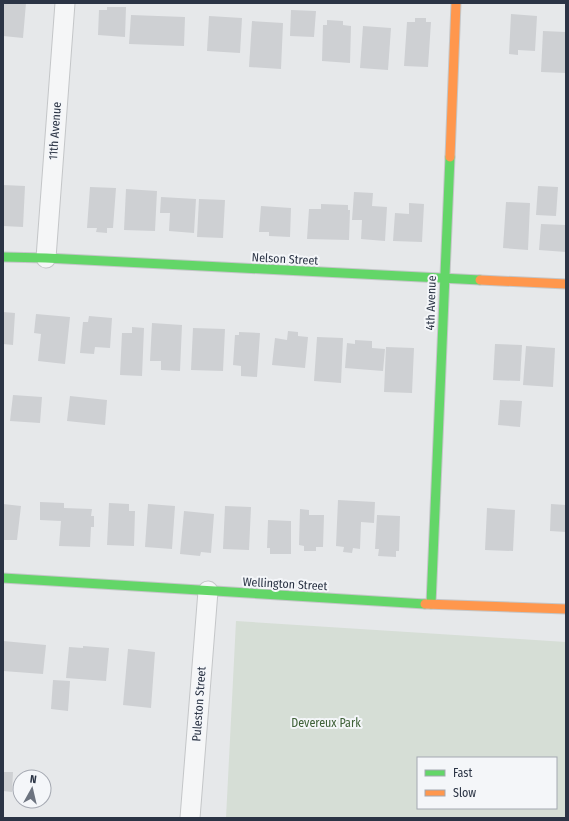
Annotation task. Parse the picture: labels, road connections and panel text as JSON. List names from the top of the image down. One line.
{"streets":{"street":["11th Avenue","Nelson Street","4th Avenue","Wellington Street","Puleston Street"]},"crossings":[["11th Avenue","Nelson Street"],["Nelson Street","4th Avenue"],["4th Avenue","Wellington Street"],["Wellington Street","Puleston Street"]],"parks":["Devereux Park"],"legend":["Fast","Slow"],"north":"top"}
